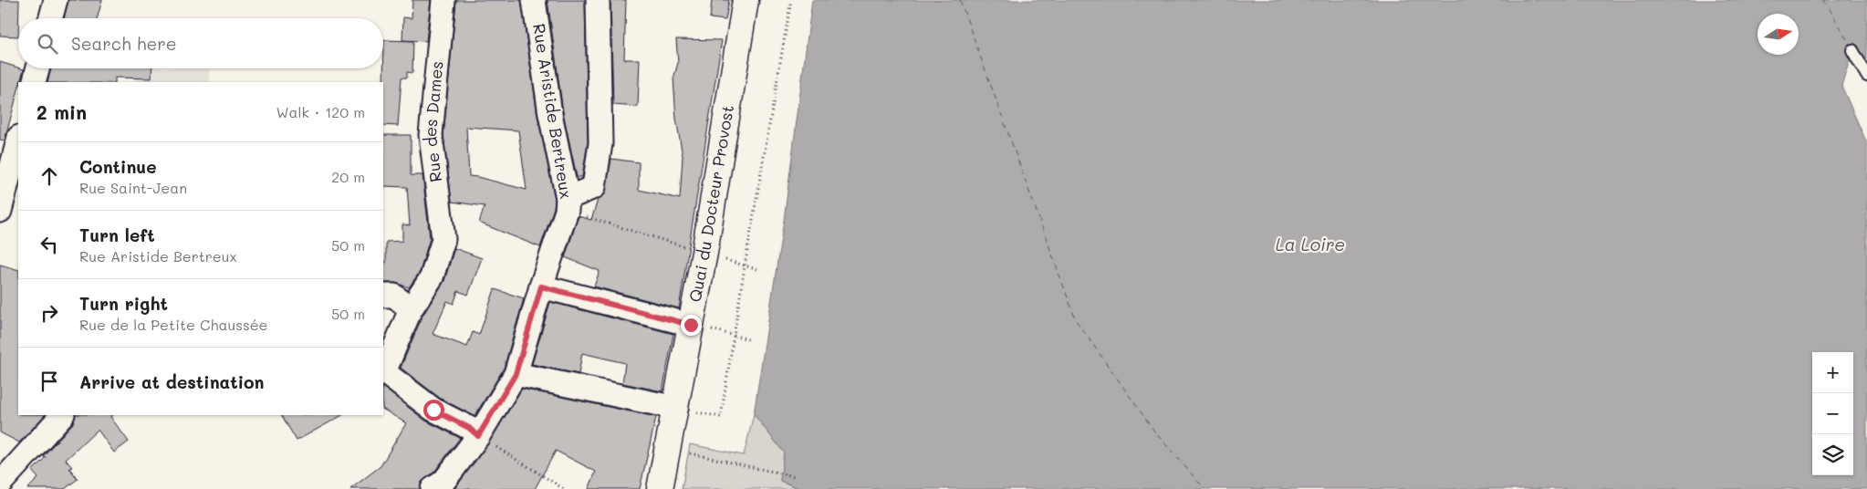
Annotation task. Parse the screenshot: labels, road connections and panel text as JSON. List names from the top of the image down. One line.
{"streets":{"street":["Rue Aristide Bertreux","Rue des Dames","Quai du Docteur Provost"]},"crossings":[["Rue Aristide Bertreux","Rue des Dames"]],"water":["La Loire"],"north":"right","page":{"search":"Search here","heading":["2 min","Walk · 120 m"],"list":[["Continue","Rue Saint-Jean","20 m"],["Turn left","Rue Aristide Bertreux","50 m"],["Turn right","Rue de la Petite Chaussée","50 m"],"Arrive at destination"],"map_buttons":["+","−"]}}
